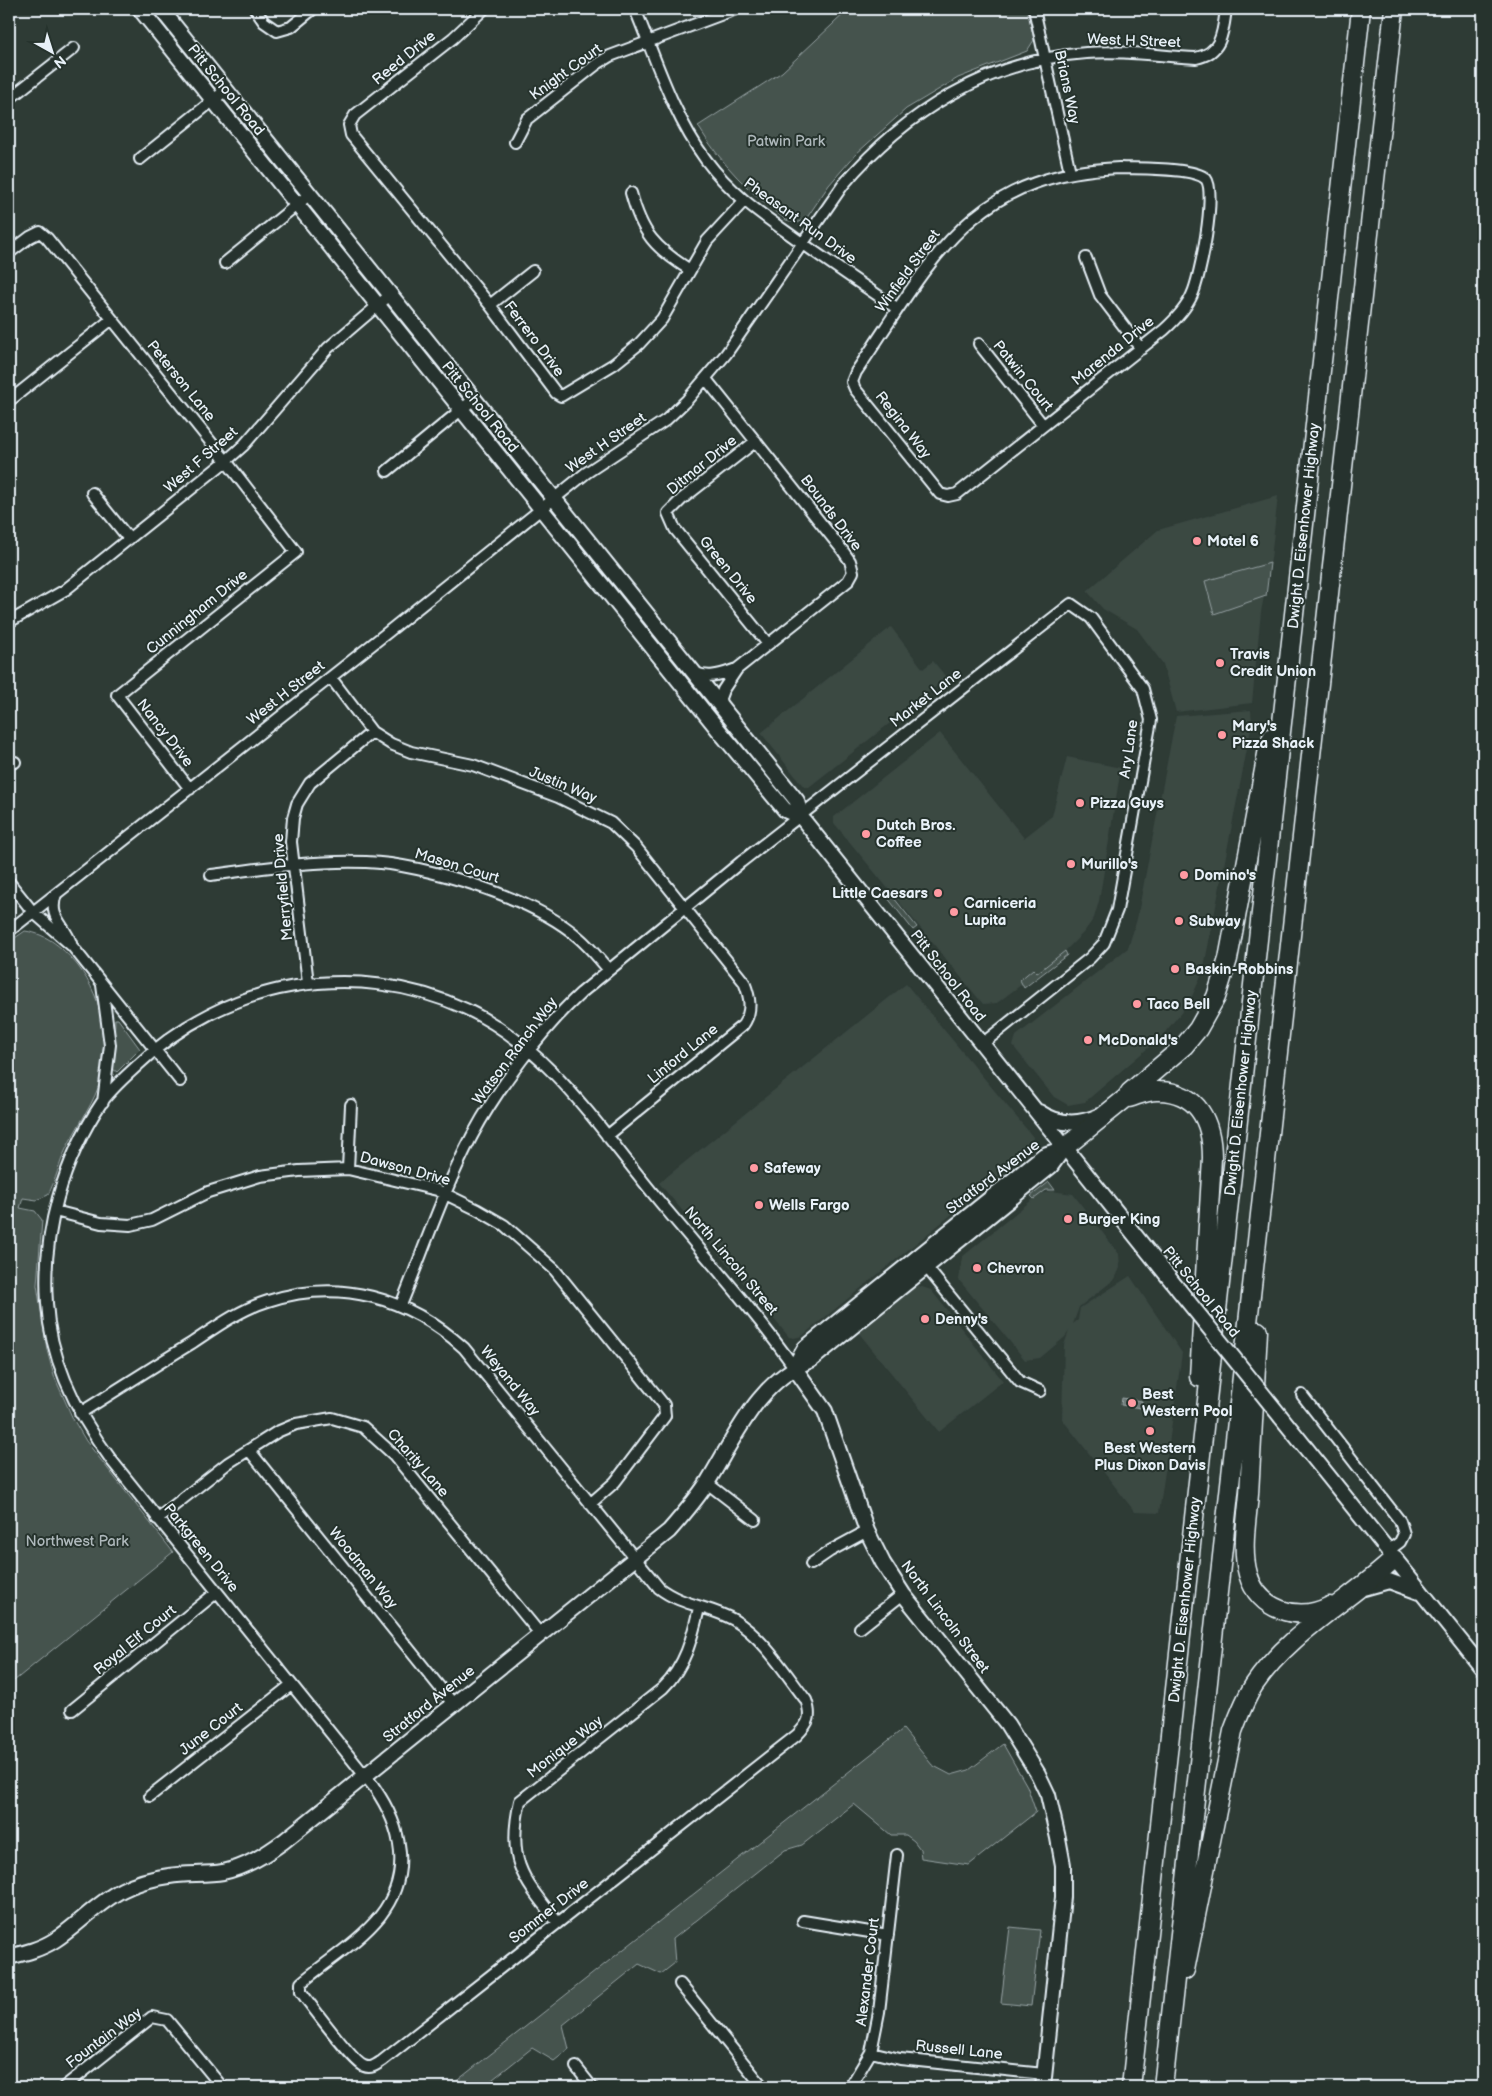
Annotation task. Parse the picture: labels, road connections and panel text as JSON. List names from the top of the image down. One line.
{"streets":{"highway":["Dwight D. Eisenhower Highway"],"main road":["Pitt School Road","Stratford Avenue","North Lincoln Street"],"street":["West H Street","Reed Drive","Knight Court","Brians Way","Pheasant Run Drive","Winfield Street","Ferrero Drive","Marenda Drive","Patwin Court","Peterson Lane","Regina Way","West F Street","Ditmar Drive","Bounds Drive","Green Drive","Cunningham Drive","Market Lane","Nancy Drive","Ary Lane","Justin Way","Mason Court","Merryfield Drive","Watson Ranch Way","Linford Lane","Dawson Drive","Weyand Way","Charity Lane","Parkgreen Drive","Woodman Way","Royal Elf Court","June Court","Monique Way","Sommer Drive","Alexander Court","Fountain Way","Russell Lane"]},"crossings":[["West H Street","Brians Way"],["West H Street","Pitt School Road"],["West H Street","Pheasant Run Drive"],["West H Street","Bounds Drive"],["West H Street","Nancy Drive"],["West H Street","Justin Way"],["Reed Drive","Ferrero Drive"],["Knight Court","Pheasant Run Drive"],["Brians Way","Winfield Street"],["Pitt School Road","West F Street"],["Pitt School Road","Bounds Drive"],["Pitt School Road","Market Lane"],["Pitt School Road","Ary Lane"],["Pitt School Road","Watson Ranch Way"],["Pitt School Road","Stratford Avenue"],["Pheasant Run Drive","Winfield Street"],["Pheasant Run Drive","Ferrero Drive"],["Winfield Street","Marenda Drive"],["Winfield Street","Regina Way"],["Marenda Drive","Patwin Court"],["Marenda Drive","Regina Way"],["Peterson Lane","West F Street"],["Peterson Lane","Cunningham Drive"],["Ditmar Drive","Bounds Drive"],["Ditmar Drive","Green Drive"],["Bounds Drive","Green Drive"],["Cunningham Drive","Nancy Drive"],["Market Lane","Ary Lane"],["Market Lane","Watson Ranch Way"],["Justin Way","Merryfield Drive"],["Justin Way","Watson Ranch Way"],["Justin Way","Linford Lane"],["Mason Court","Merryfield Drive"],["Mason Court","Watson Ranch Way"],["Merryfield Drive","North Lincoln Street"],["Watson Ranch Way","Dawson Drive"],["Watson Ranch Way","North Lincoln Street"],["Watson Ranch Way","Weyand Way"],["Linford Lane","North Lincoln Street"],["Dawson Drive","Weyand Way"],["Dawson Drive","Parkgreen Drive"],["Stratford Avenue","North Lincoln Street"],["Stratford Avenue","Weyand Way"],["Stratford Avenue","Charity Lane"],["Stratford Avenue","Parkgreen Drive"],["Stratford Avenue","Woodman Way"],["North Lincoln Street","Parkgreen Drive"],["North Lincoln Street","Russell Lane"],["Weyand Way","Parkgreen Drive"],["Weyand Way","Monique Way"],["Weyand Way","Sommer Drive"],["Charity Lane","Parkgreen Drive"],["Charity Lane","Woodman Way"],["Parkgreen Drive","Royal Elf Court"],["Parkgreen Drive","June Court"],["Parkgreen Drive","Sommer Drive"],["Monique Way","Sommer Drive"],["Alexander Court","Russell Lane"]],"parks":["Patwin Park","Northwest Park"],"places":["Motel 6","Travis Credit Union","Mary's Pizza Shack","Pizza Guys","Dutch Bros. Coffee","Murillo's","Domino's","Little Caesars","Carniceria Lupita","Subway","Baskin-Robbins","Taco Bell","McDonald's","Safeway","Wells Fargo","Burger King","Chevron","Denny's","Best Western Pool","Best Western Plus Dixon Davis"],"north":"bottom right"}
